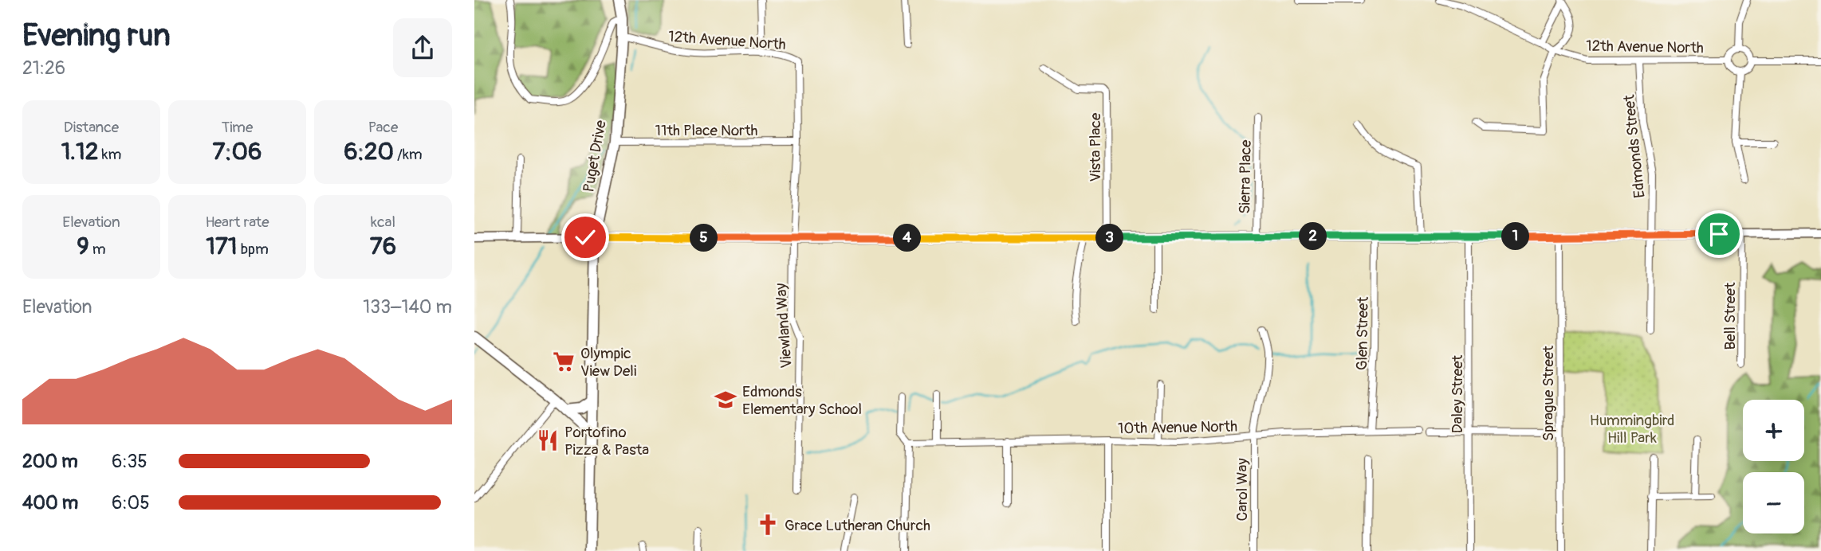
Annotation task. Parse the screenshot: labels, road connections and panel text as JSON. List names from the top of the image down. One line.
{"streets":{"main road":["Puget Drive"],"street":["12th Avenue North","11th Place North","Edmonds Street","Vista Place","Sierra Place","Bell Street","Viewland Way","Glen Street","Sprague Street","Daley Street","10th Avenue North","Carol Way"]},"crossings":[["12th Avenue North","Edmonds Street"],["12th Avenue North","Puget Drive"],["12th Avenue North","Viewland Way"],["11th Place North","Puget Drive"],["11th Place North","Viewland Way"],["Glen Street","10th Avenue North"],["10th Avenue North","Carol Way"]],"parks":["Hummingbird Hill Park"],"places":{"supermarket":["Olympic View Deli"],"school or university":["Edmonds Elementary School"],"restaurant":["Portofino Pizza & Pasta"],"church":["Grace Lutheran Church"]},"page":{"heading":["Evening run","21:26"],"stats":[["Distance","1.12 km"],["Time","7:06"],["Pace","6:20 /km"],["Elevation","9 m"],["Heart rate","171 bpm"],["kcal","76"]],"pins":["1","2","3","4","5"],"chart":["Elevation","133–140 m"],"map_buttons":["+","−"],"list":[{"name":"200 m","note":"6:35"},{"name":"400 m","note":"6:05"}]}}
